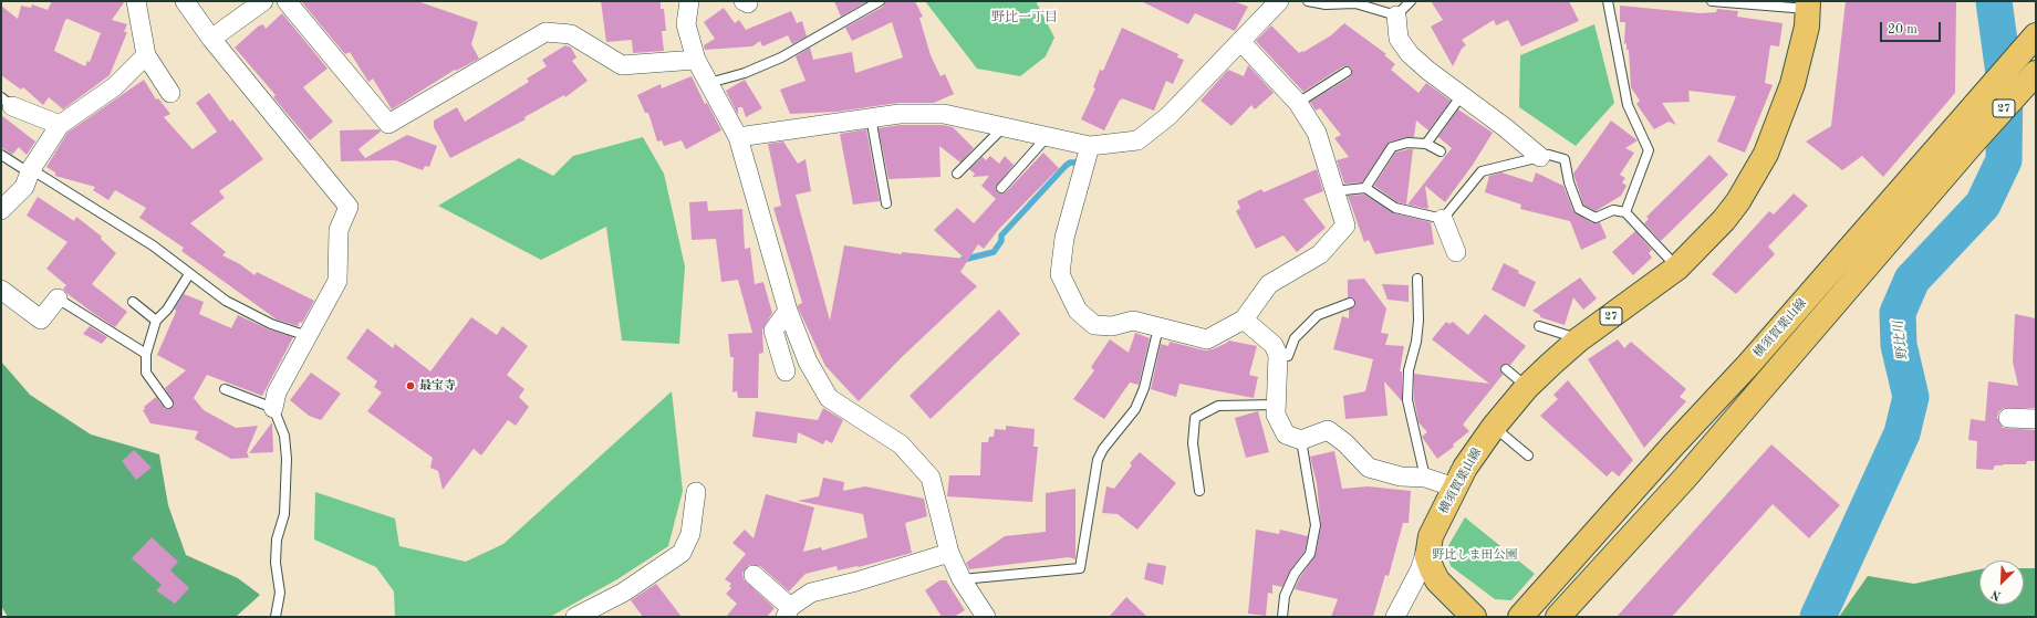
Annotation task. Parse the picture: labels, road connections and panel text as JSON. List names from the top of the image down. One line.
{"streets":{"main road":["27","横須賀葉山線"]},"districts":["野比一丁目"],"water":["野比川"],"parks":["野比しま田公園"],"places":["最宝寺"],"scale_bar":"20 m","north":"bottom left"}
